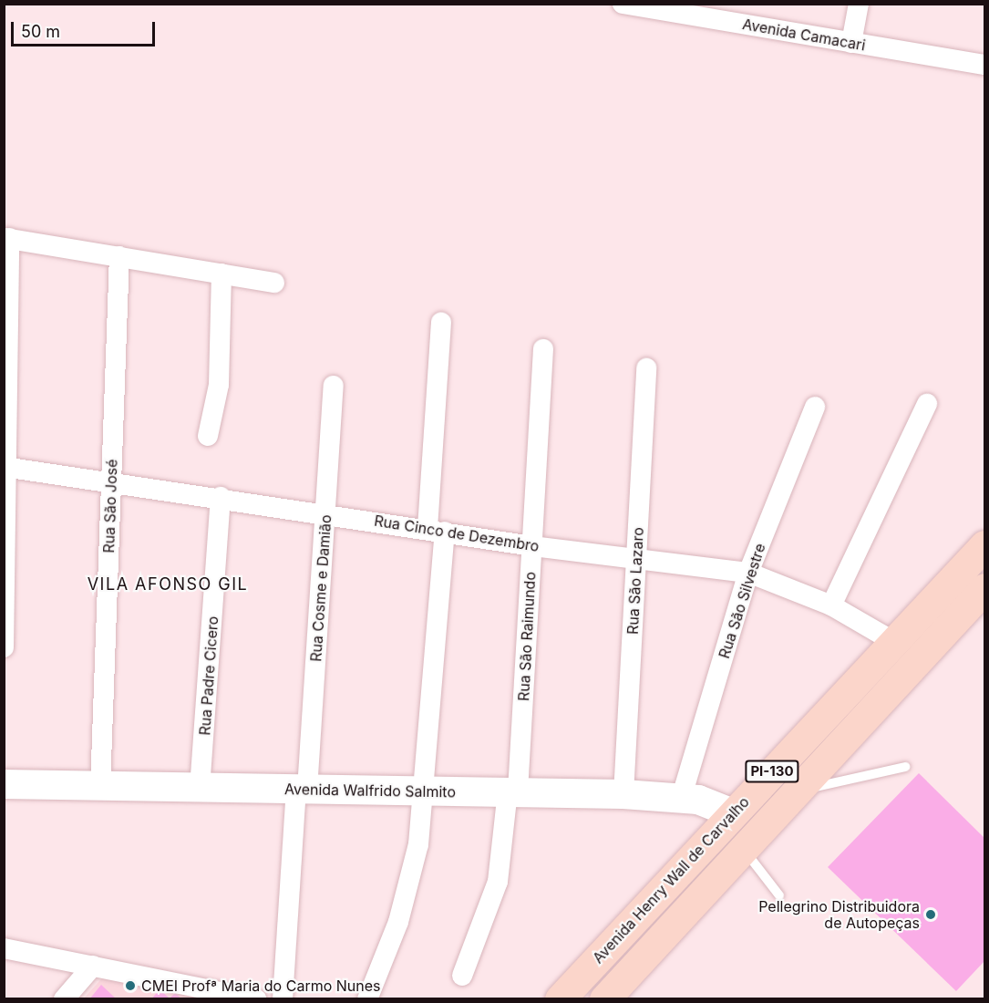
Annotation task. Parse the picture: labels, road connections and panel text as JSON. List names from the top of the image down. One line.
{"streets":{"main road":["PI-130","Avenida Henry Wall de Carvalho"],"street":["Avenida Camacari","Rua São José","Rua Cinco de Dezembro","Rua São Lazaro","Rua Cosme e Damião","Rua São Silvestre","Rua São Raimundo","Rua Padre Cicero","Avenida Walfrido Salmito"]},"crossings":[["Rua São José","Rua Cinco de Dezembro"],["Rua São José","Avenida Walfrido Salmito"],["Rua Cinco de Dezembro","Rua São Lazaro"],["Rua Cinco de Dezembro","Rua Cosme e Damião"],["Rua Cinco de Dezembro","Rua São Silvestre"],["Rua Cinco de Dezembro","Rua São Raimundo"],["Rua Cinco de Dezembro","Rua Padre Cicero"],["Rua Cinco de Dezembro","Avenida Henry Wall de Carvalho"],["Rua São Lazaro","Avenida Walfrido Salmito"],["Rua Cosme e Damião","Avenida Walfrido Salmito"],["Rua São Silvestre","Avenida Walfrido Salmito"],["Rua São Raimundo","Avenida Walfrido Salmito"],["Rua Padre Cicero","Avenida Walfrido Salmito"],["Avenida Walfrido Salmito","Avenida Henry Wall de Carvalho"]],"districts":["VILA AFONSO GIL"],"places":["Pellegrino Distribuidora de Autopeças","CMEI Profª Maria do Carmo Nunes"],"scale_bar":"50 m"}
